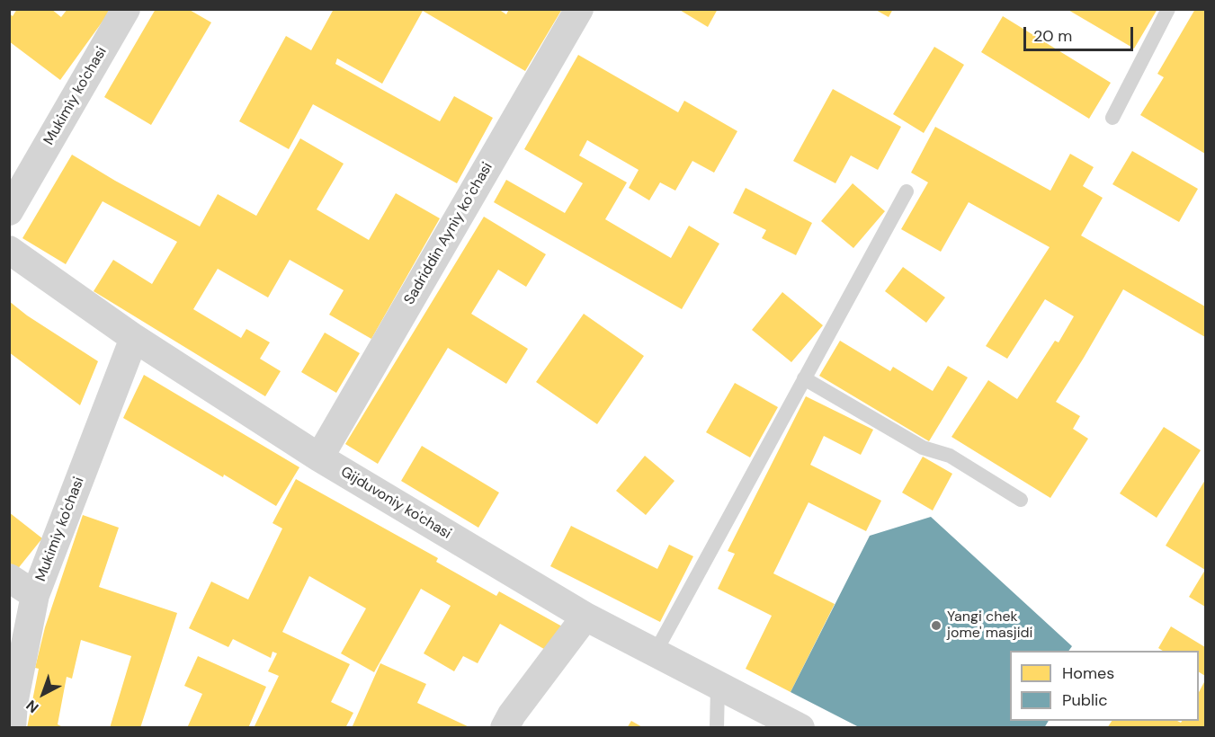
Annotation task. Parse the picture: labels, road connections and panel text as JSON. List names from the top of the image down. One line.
{"streets":{"street":["Mukimiy ko'chasi","Sadriddin Ayniy koʻchasi","Gijduvoniy ko'chasi"]},"crossings":[["Mukimiy ko'chasi","Gijduvoniy ko'chasi"],["Sadriddin Ayniy koʻchasi","Gijduvoniy ko'chasi"]],"places":["Yangi chek jome' masjidi"],"legend":["Homes","Public"],"scale_bar":"20 m","north":"bottom left"}
